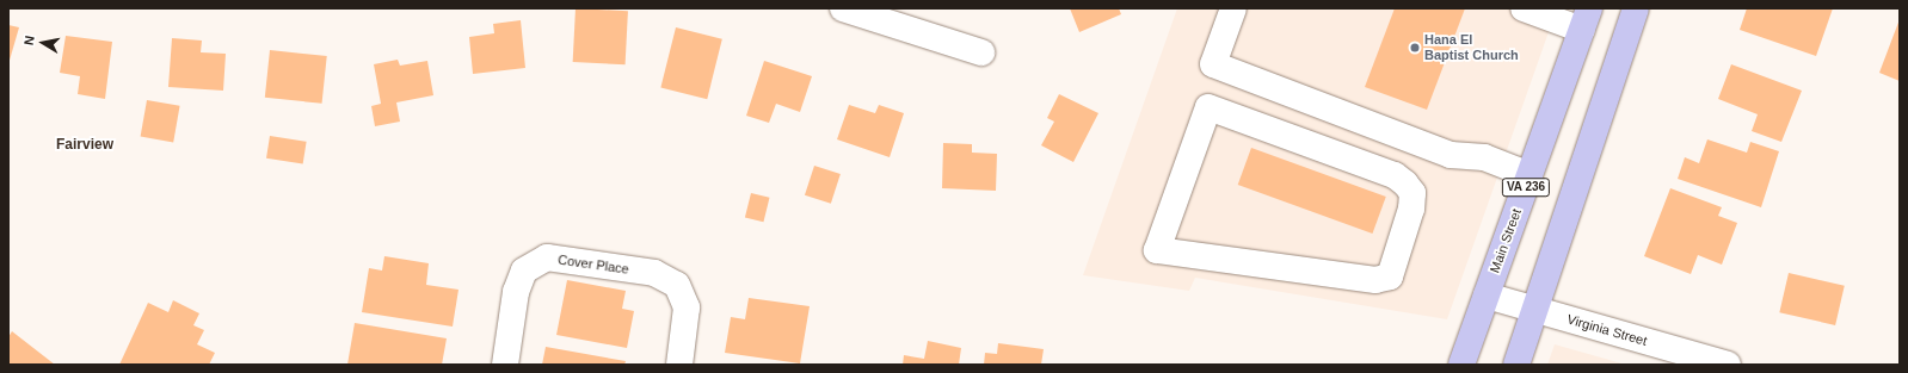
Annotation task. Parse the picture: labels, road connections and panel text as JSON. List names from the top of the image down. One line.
{"streets":{"main road":["VA 236","Main Street"],"street":["Cover Place","Virginia Street"]},"crossings":[["Main Street","Virginia Street"]],"districts":["Fairview"],"places":["Hana El Baptist Church"],"north":"left"}
